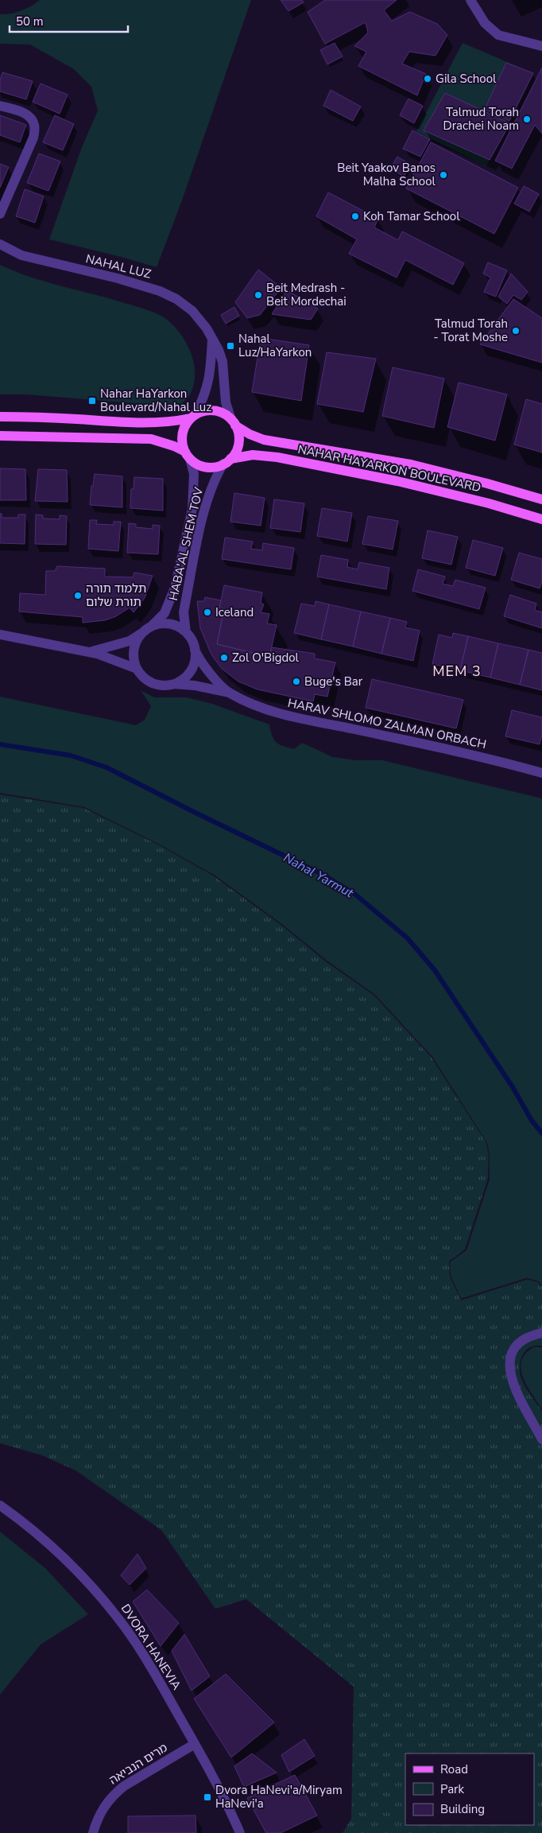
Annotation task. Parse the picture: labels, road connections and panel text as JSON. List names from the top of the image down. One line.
{"streets":{"main road":["NAHAR HAYARKON BOULEVARD"],"street":["NAHAL LUZ","HABA'AL SHEM TOV","HARAV SHLOMO ZALMAN ORBACH","DVORA HANEVIA","מרים הנביאה"]},"crossings":[["NAHAL LUZ","NAHAR HAYARKON BOULEVARD"],["NAHAL LUZ","HABA'AL SHEM TOV"],["NAHAR HAYARKON BOULEVARD","HABA'AL SHEM TOV"],["HABA'AL SHEM TOV","HARAV SHLOMO ZALMAN ORBACH"],["DVORA HANEVIA","מרים הנביאה"]],"districts":["MEM 3"],"water":["Nahal Yarmut"],"places":{"other":["Gila School","Talmud Torah Drachei Noam","Beit Yaakov Banos Malha School","Koh Tamar School","Beit Medrash - Beit Mordechai","Talmud Torah - Torat Moshe","תלמוד תורה תורת שלום","Iceland","Zol O'Bigdol","Buge's Bar"],"transit":["Nahal Luz/HaYarkon","Nahar HaYarkon Boulevard/Nahal Luz","Dvora HaNevi'a/Miryam HaNevi'a"]},"legend":["Road","Park","Building"],"scale_bar":"50 m"}
